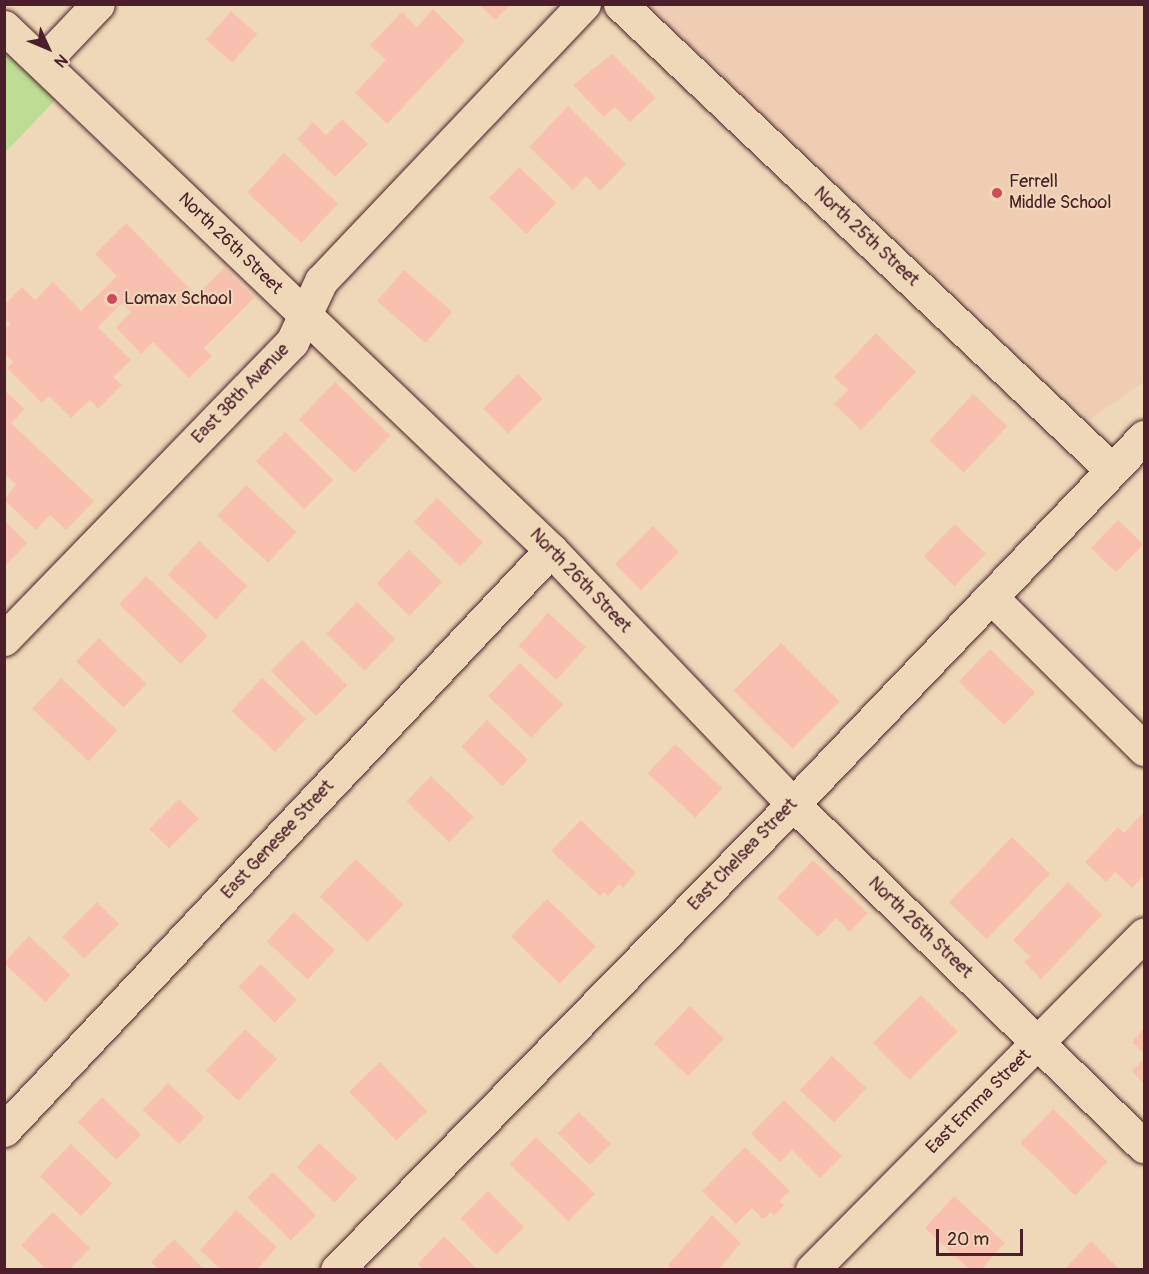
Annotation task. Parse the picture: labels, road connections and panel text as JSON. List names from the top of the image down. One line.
{"streets":{"street":["North 25th Street","North 26th Street","East 38th Avenue","East Genesee Street","East Chelsea Street","East Emma Street"]},"crossings":[["North 25th Street","East Chelsea Street"],["North 26th Street","East 38th Avenue"],["North 26th Street","East Genesee Street"],["North 26th Street","East Chelsea Street"],["North 26th Street","East Emma Street"]],"places":["Ferrell Middle School","Lomax School"],"scale_bar":"20 m","north":"bottom right"}
